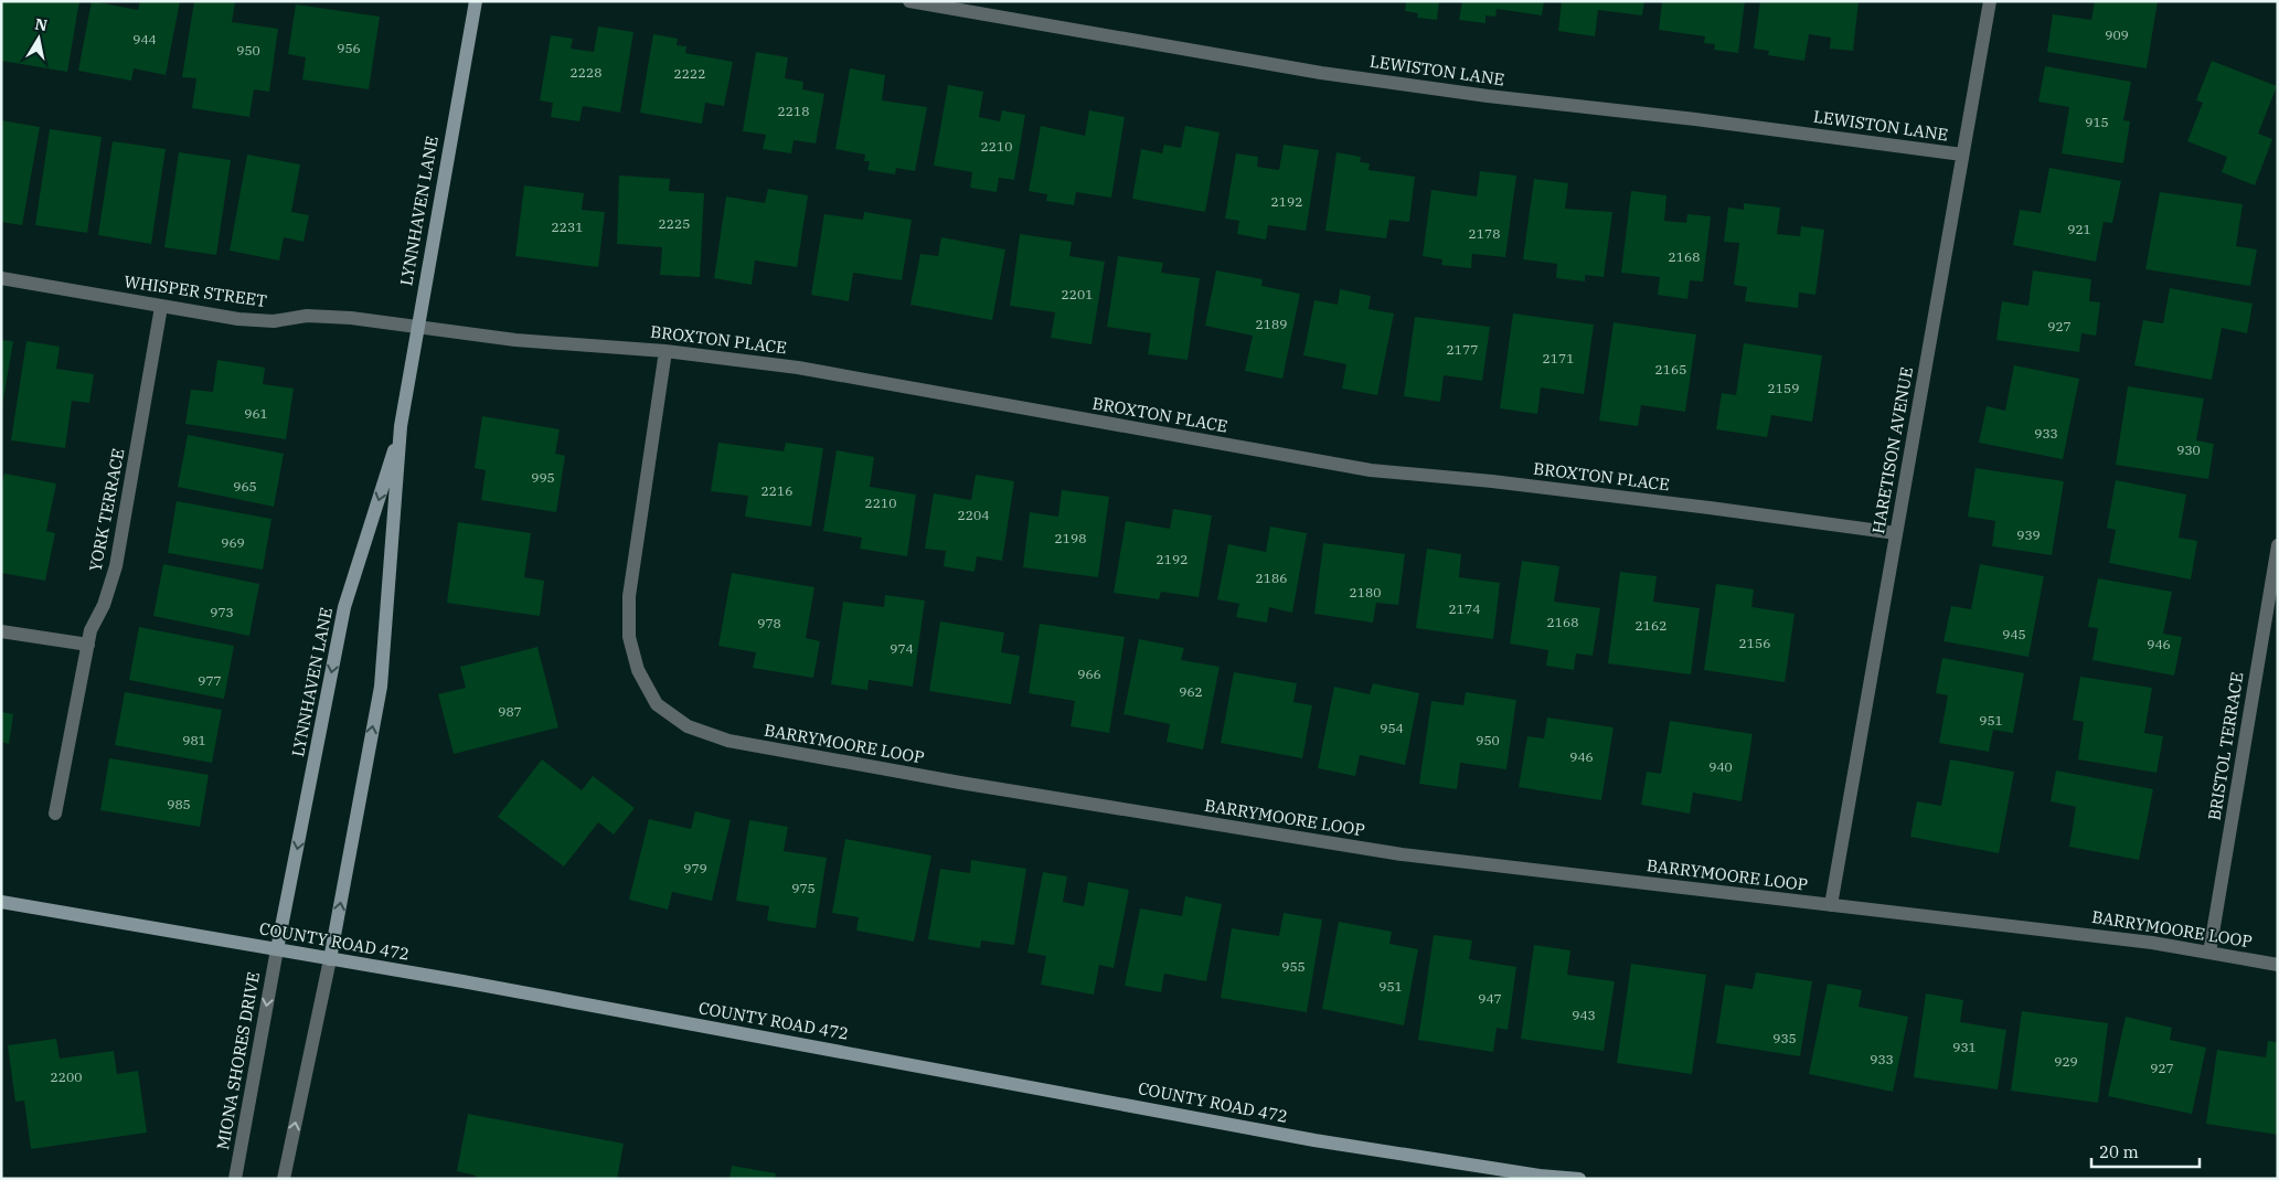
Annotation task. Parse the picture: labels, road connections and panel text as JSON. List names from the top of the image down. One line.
{"streets":{"street":["LEWISTON LANE","LYNNHAVEN LANE","WHISPER STREET","BROXTON PLACE","HARETISON AVENUE","YORK TERRACE","BARRYMOORE LOOP","BRISTOL TERRACE","COUNTY ROAD 472","MIONA SHORES DRIVE"]},"crossings":[["LEWISTON LANE","HARETISON AVENUE"],["LYNNHAVEN LANE","WHISPER STREET"],["LYNNHAVEN LANE","BROXTON PLACE"],["LYNNHAVEN LANE","COUNTY ROAD 472"],["LYNNHAVEN LANE","MIONA SHORES DRIVE"],["WHISPER STREET","BROXTON PLACE"],["WHISPER STREET","YORK TERRACE"],["BROXTON PLACE","HARETISON AVENUE"],["BROXTON PLACE","BARRYMOORE LOOP"],["HARETISON AVENUE","BARRYMOORE LOOP"],["BARRYMOORE LOOP","BRISTOL TERRACE"],["COUNTY ROAD 472","MIONA SHORES DRIVE"]],"house_numbers":["909","944","956","950","2228","2222","2218","915","2210","2192","2225","2231","921","2178","2168","2201","2189","927","2177","2171","2165","2159","961","933","930","995","965","2216","2210","2204","939","2198","969","2192","2186","2180","2174","973","2168","978","2162","945","2156","946","974","966","977","962","987","951","954","981","950","946","940","985","979","975","955","951","947","943","935","931","933","929","927","2200"],"scale_bar":"20 m","north":"top"}
